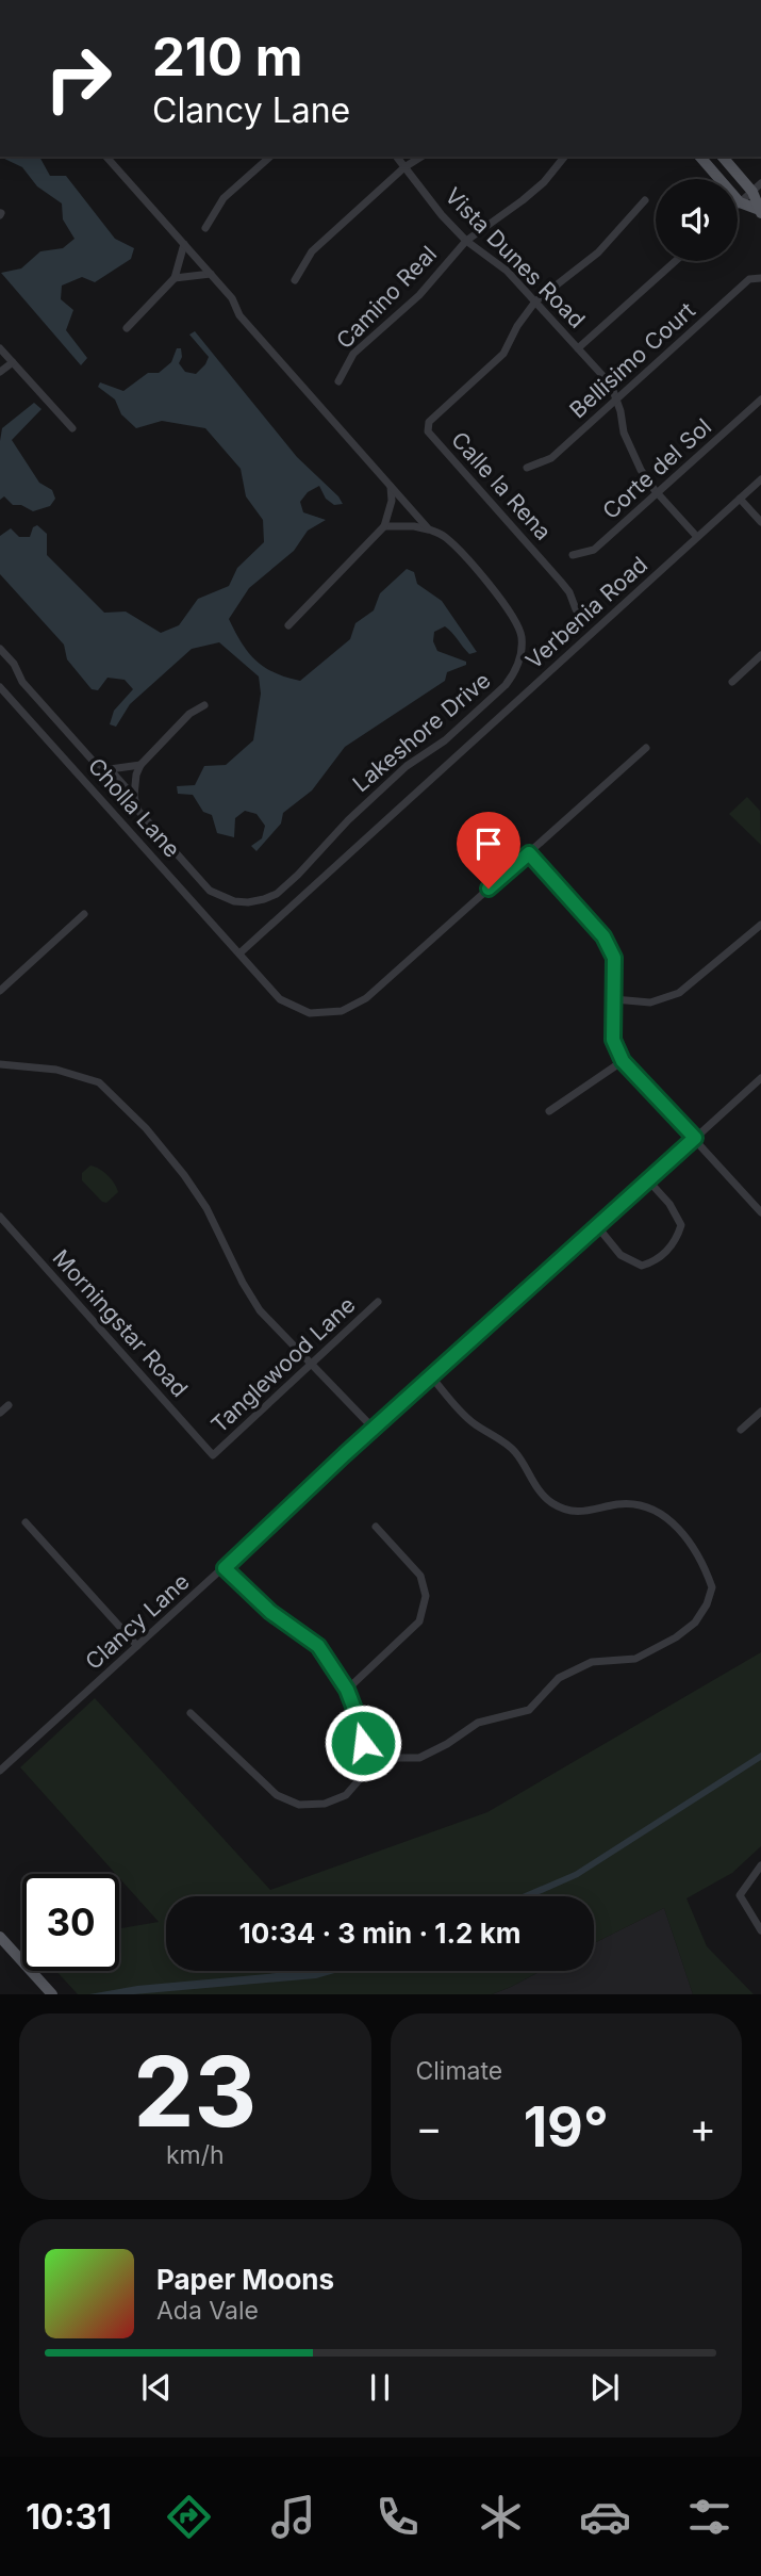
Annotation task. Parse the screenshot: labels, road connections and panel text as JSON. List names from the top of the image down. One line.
{"streets":{"street":["Vista Dunes Road","Camino Real","Bellisimo Court","Corte del Sol","Calle la Rena","Verbenia Road","Lakeshore Drive","Cholla Lane","Morningstar Road","Tanglewood Lane","Clancy Lane"]},"crossings":[["Vista Dunes Road","Camino Real"],["Vista Dunes Road","Bellisimo Court"],["Vista Dunes Road","Corte del Sol"],["Vista Dunes Road","Calle la Rena"],["Vista Dunes Road","Verbenia Road"],["Verbenia Road","Cholla Lane"],["Morningstar Road","Tanglewood Lane"]],"page":{"turn":["210 m","Clancy Lane"],"limit":"30","trip":"10:34 · 3 min · 1.2 km","tile":[["23","km/h"],"Climate"],"heat":["−","19°","+"],"song":["Paper Moons","Ada Vale"],"tabs":"10:31"}}
